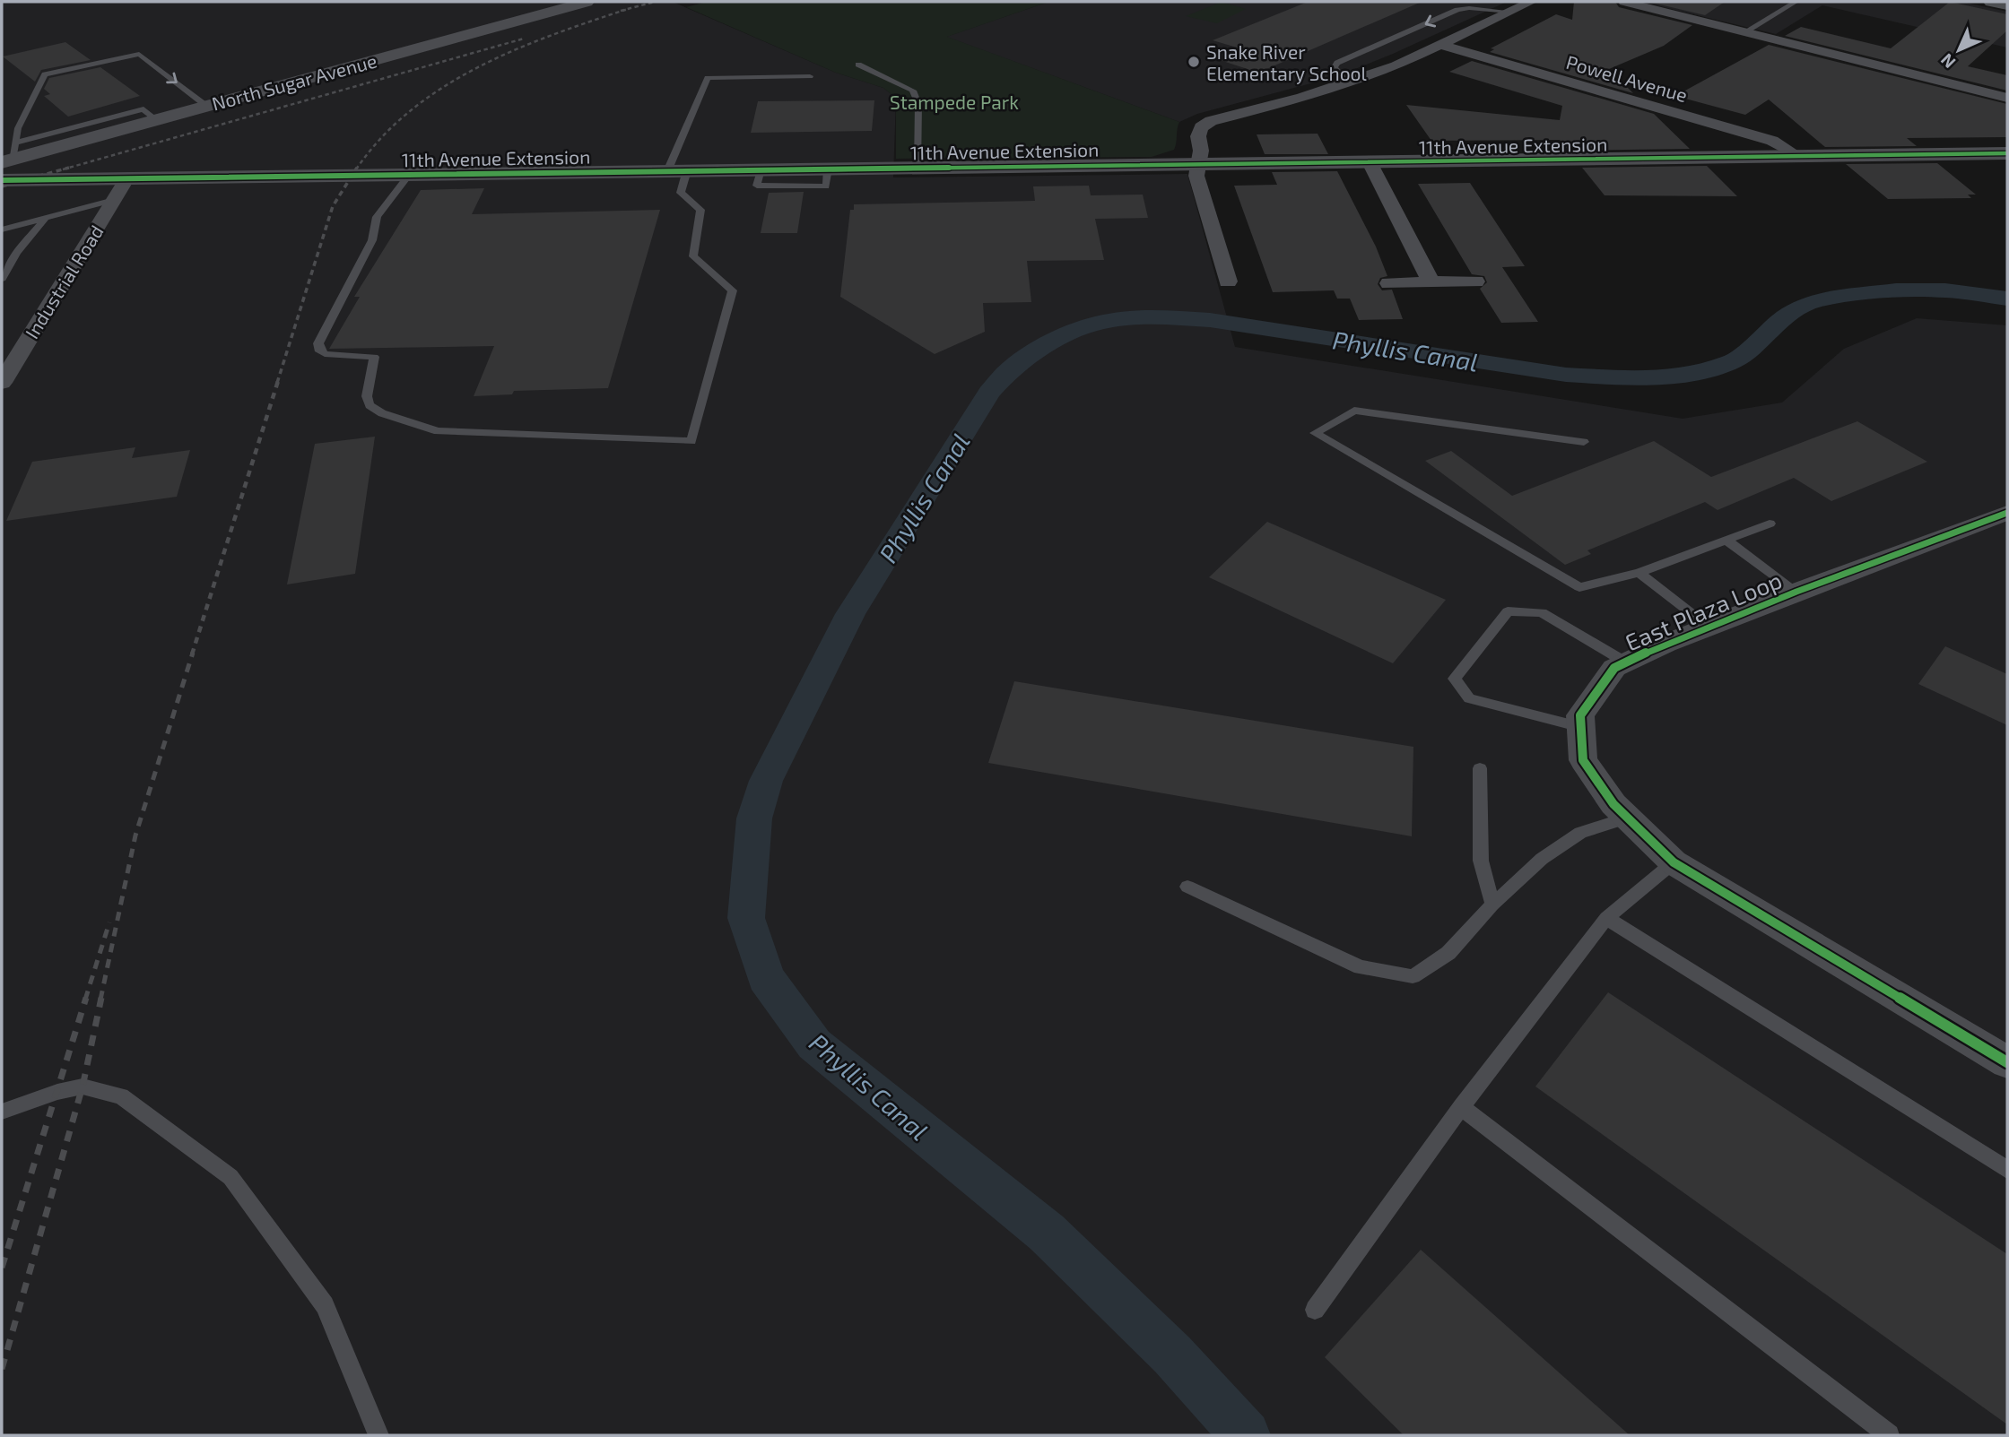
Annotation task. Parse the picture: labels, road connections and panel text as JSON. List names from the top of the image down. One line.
{"streets":{"street":["Powell Avenue","North Sugar Avenue","11th Avenue Extension","Industrial Road","East Plaza Loop"]},"crossings":[["Powell Avenue","11th Avenue Extension"],["11th Avenue Extension","Industrial Road"]],"water":["Phyllis Canal"],"parks":["Stampede Park"],"places":["Snake River Elementary School"],"north":"bottom left"}
